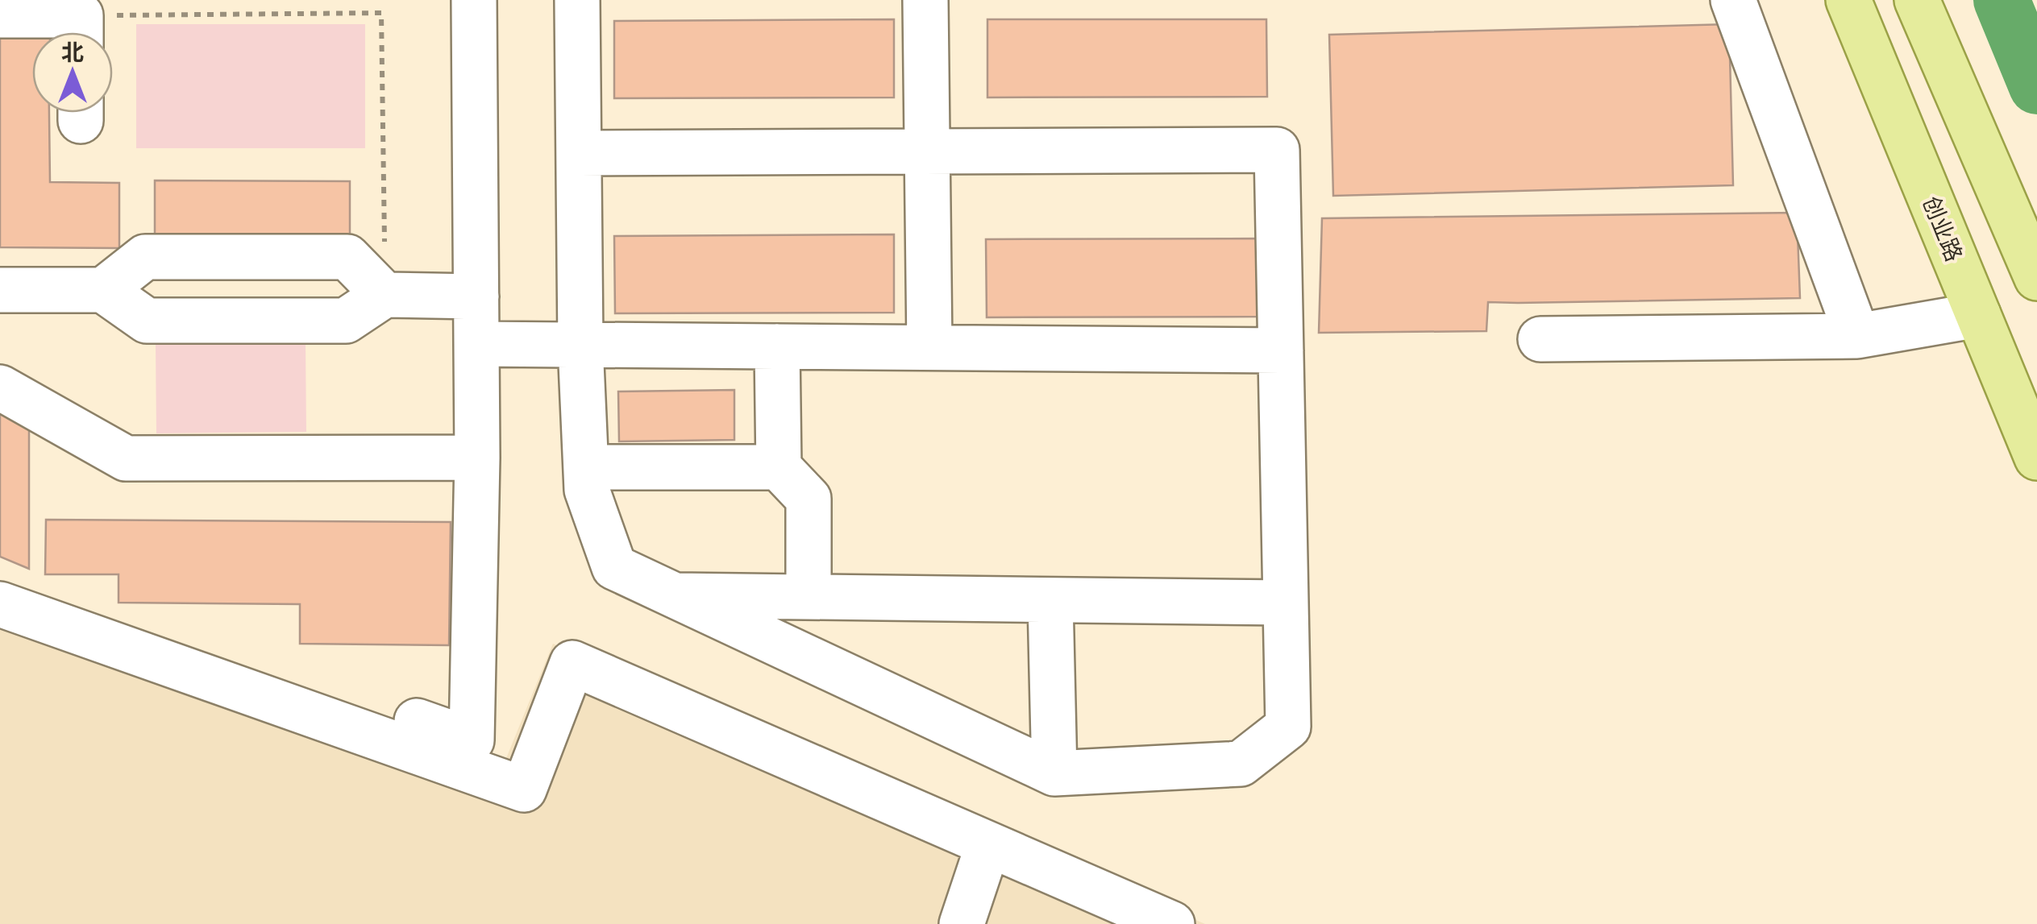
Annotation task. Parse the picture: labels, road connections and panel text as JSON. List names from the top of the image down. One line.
{"streets":{"main road":["创业路"]},"north":"top"}
